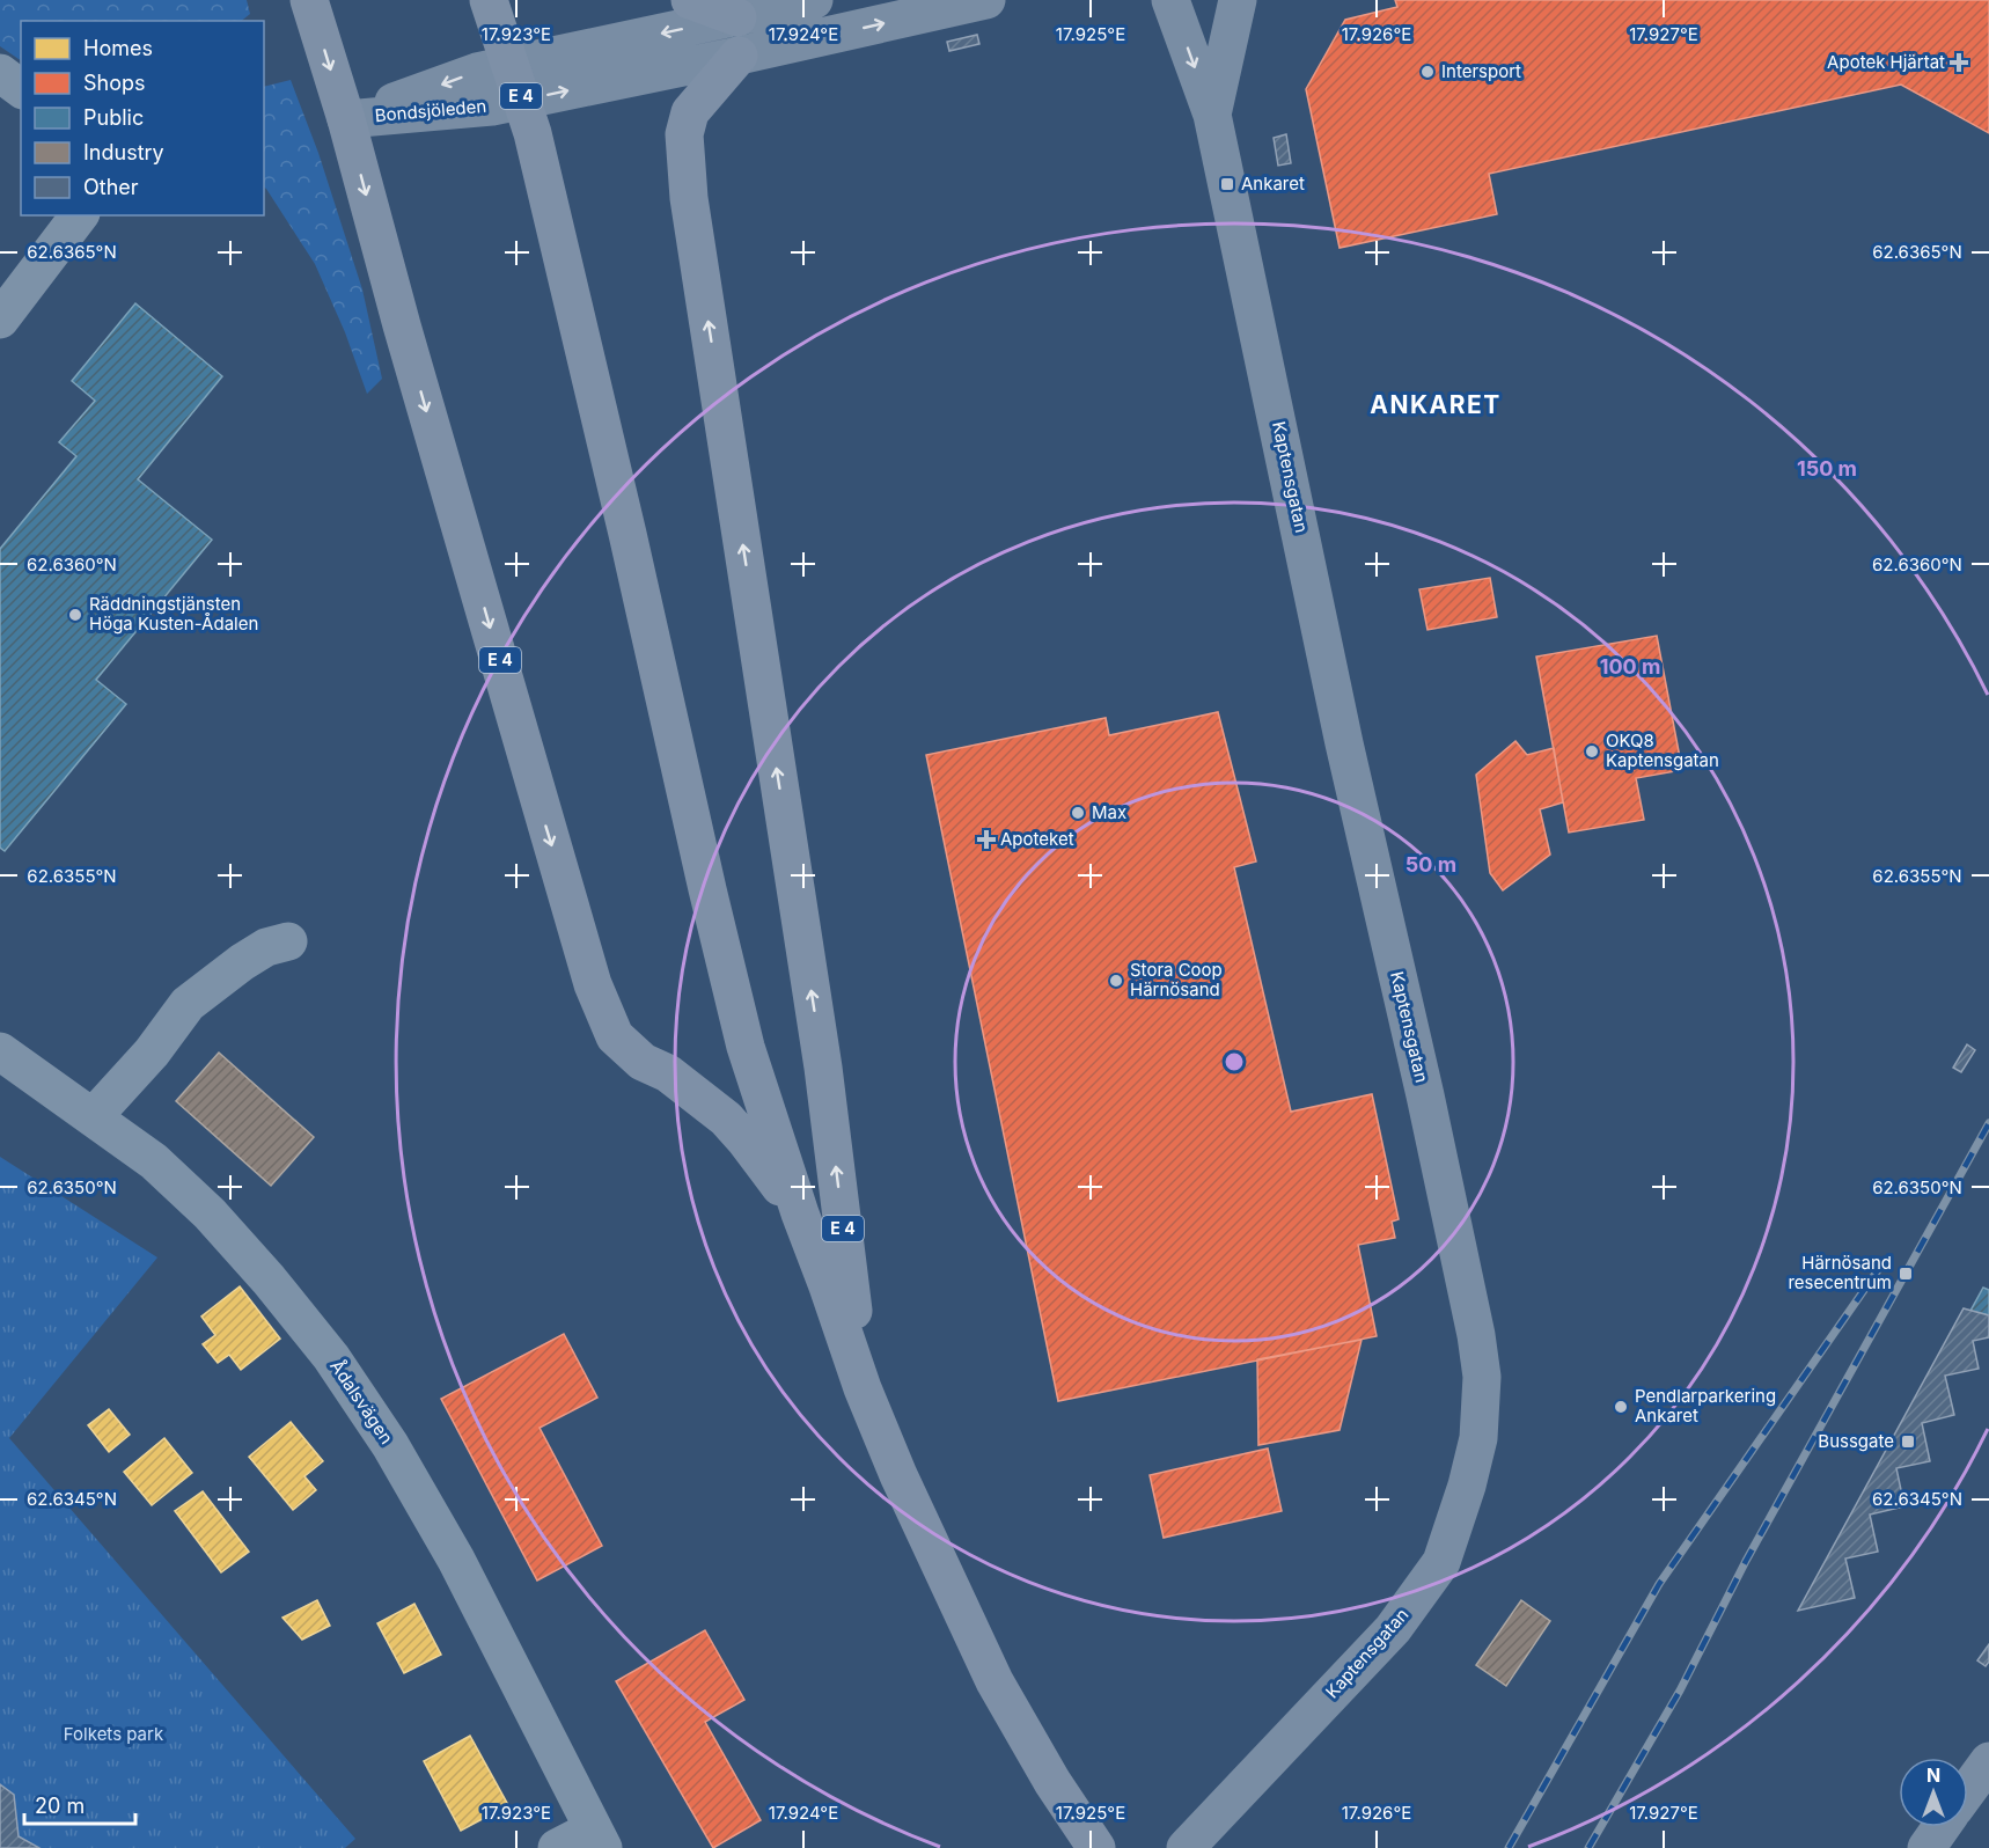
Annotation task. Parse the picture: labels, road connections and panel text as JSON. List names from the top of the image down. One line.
{"streets":{"highway":["E 4"],"main road":["Bondsjöleden","Kaptensgatan"],"street":["Ådalsvägen"]},"crossings":[["E 4","Bondsjöleden"]],"districts":["ANKARET"],"parks":["Folkets park"],"places":{"health":["Apotek Hjärtat","Apoteket"],"other":["Intersport","Räddningstjänsten Höga Kusten-Ådalen","OKQ8 Kaptensgatan","Max","Stora Coop Härnösand","Pendlarparkering Ankaret"],"transit":["Ankaret","Härnösand resecentrum","Bussgate"]},"legend":["Homes","Shops","Public","Industry","Other"],"scale_bar":"20 m","north":"top","coordinates":["17.923°E","17.924°E","17.925°E","17.926°E","17.927°E","62.6365°N","62.6360°N","62.6355°N","62.6350°N","62.6345°N"],"rings":["150 m","100 m","50 m"]}
